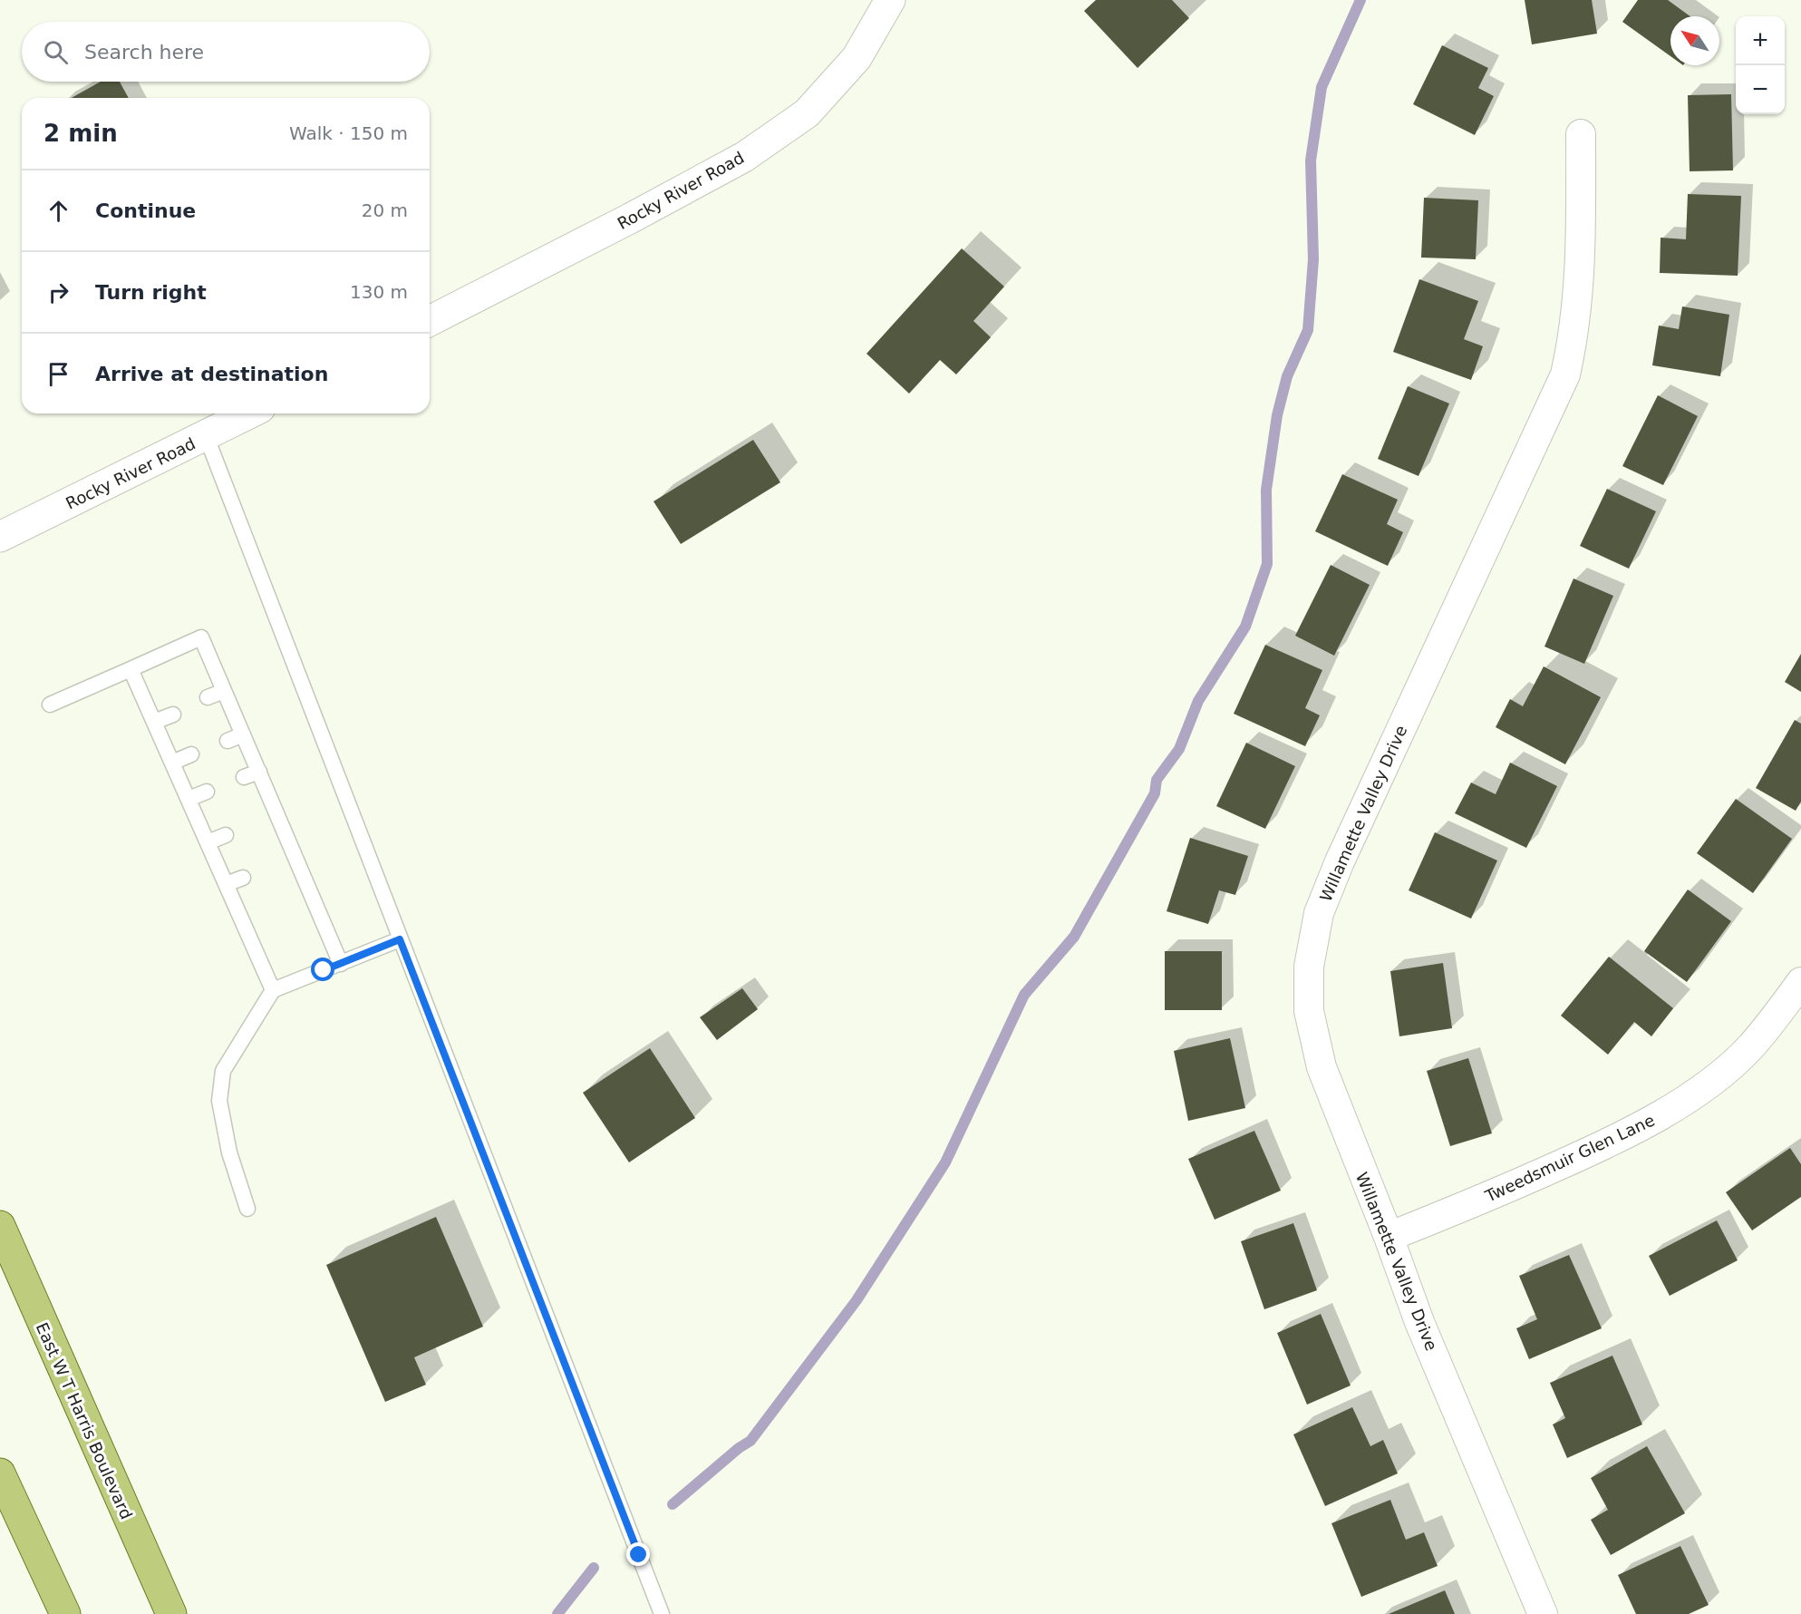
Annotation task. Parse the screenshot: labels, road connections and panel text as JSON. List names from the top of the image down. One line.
{"streets":{"main road":["East W T Harris Boulevard"],"street":["Rocky River Road","Willamette Valley Drive","Tweedsmuir Glen Lane"]},"crossings":[["Willamette Valley Drive","Tweedsmuir Glen Lane"]],"north":"top left","page":{"map_buttons":["+","−"],"search":"Search here","heading":["2 min","Walk · 150 m"],"list":[["Continue","20 m"],["Turn right","130 m"],"Arrive at destination"]}}
